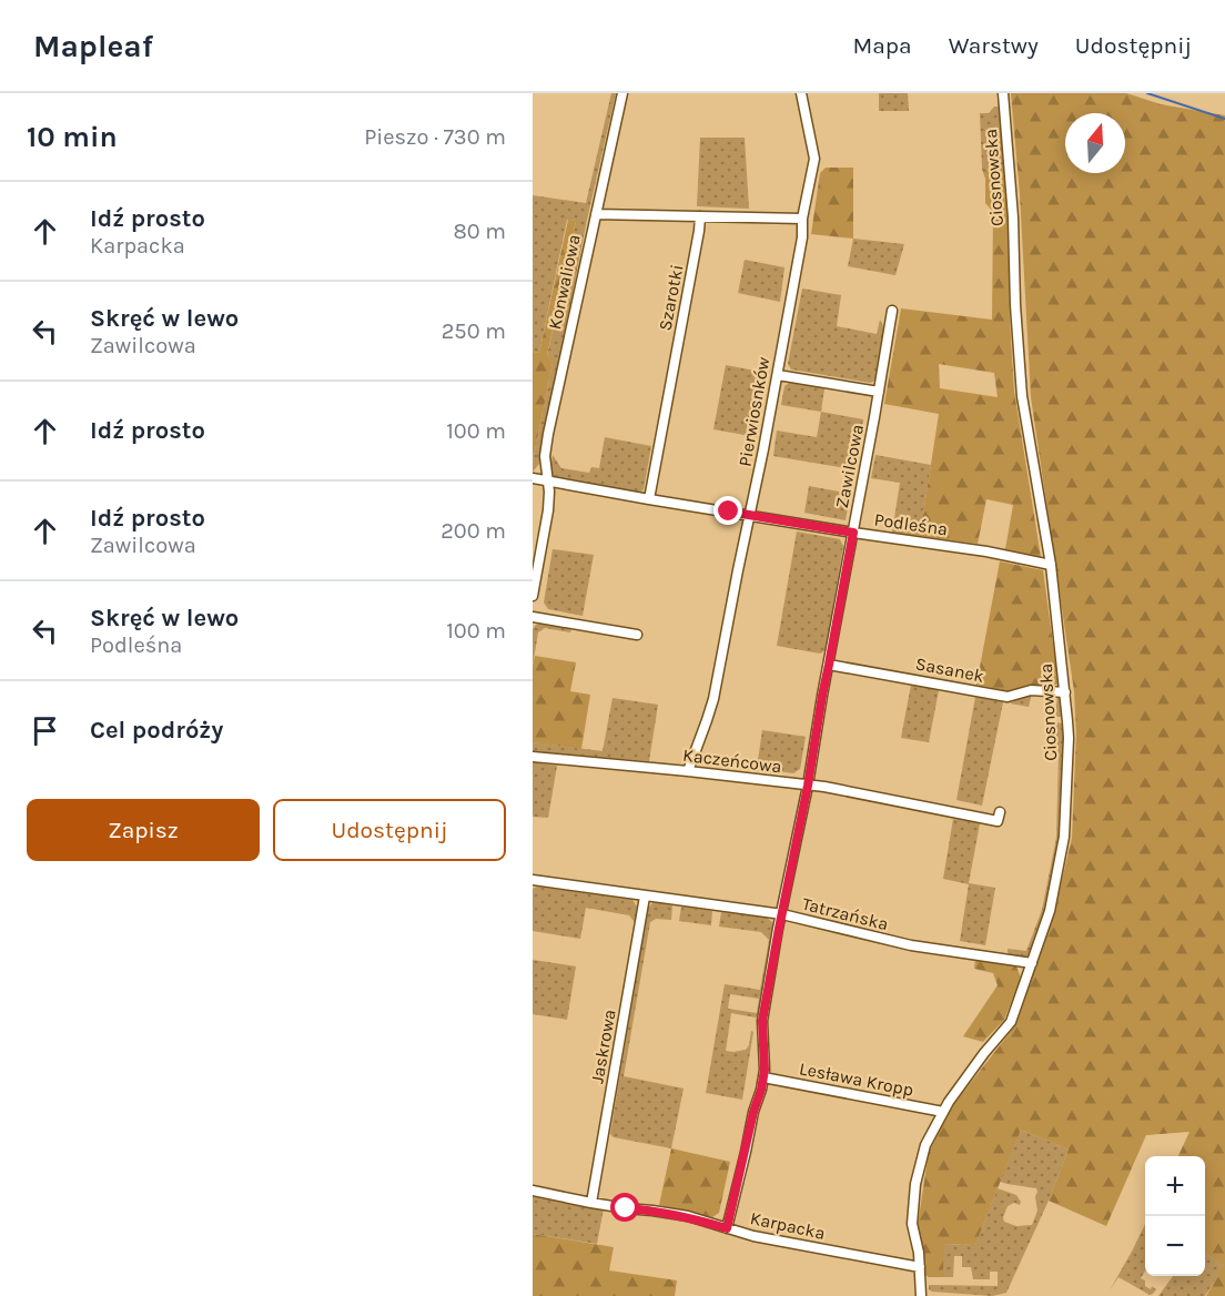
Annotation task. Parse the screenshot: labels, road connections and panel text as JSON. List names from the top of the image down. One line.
{"streets":{"street":["Ciosnowska","Konwaliowa","Szarotki","Pierwiosnków","Zawilcowa","Podleśna","Sasanek","Kaczeńcowa","Tatrzańska","Jaskrowa","Lesława Kropp","Karpacka"]},"crossings":[["Ciosnowska","Podleśna"],["Ciosnowska","Sasanek"],["Ciosnowska","Tatrzańska"],["Ciosnowska","Lesława Kropp"],["Ciosnowska","Karpacka"],["Konwaliowa","Podleśna"],["Szarotki","Podleśna"],["Pierwiosnków","Podleśna"],["Pierwiosnków","Kaczeńcowa"],["Zawilcowa","Podleśna"],["Zawilcowa","Sasanek"],["Zawilcowa","Kaczeńcowa"],["Zawilcowa","Tatrzańska"],["Tatrzańska","Jaskrowa"],["Jaskrowa","Karpacka"]],"north":"top","page":{"header":"Mapleaf","nav":["Mapa","Warstwy","Udostępnij"],"heading":["10 min","Pieszo · 730 m"],"list":[["Idź prosto","Karpacka","80 m"],["Skręć w lewo","Zawilcowa","250 m"],["Idź prosto","100 m"],["Idź prosto","Zawilcowa","200 m"],["Skręć w lewo","Podleśna","100 m"],"Cel podróży"],"buttons":["Zapisz","Udostępnij"],"map_buttons":["+","−"]}}
